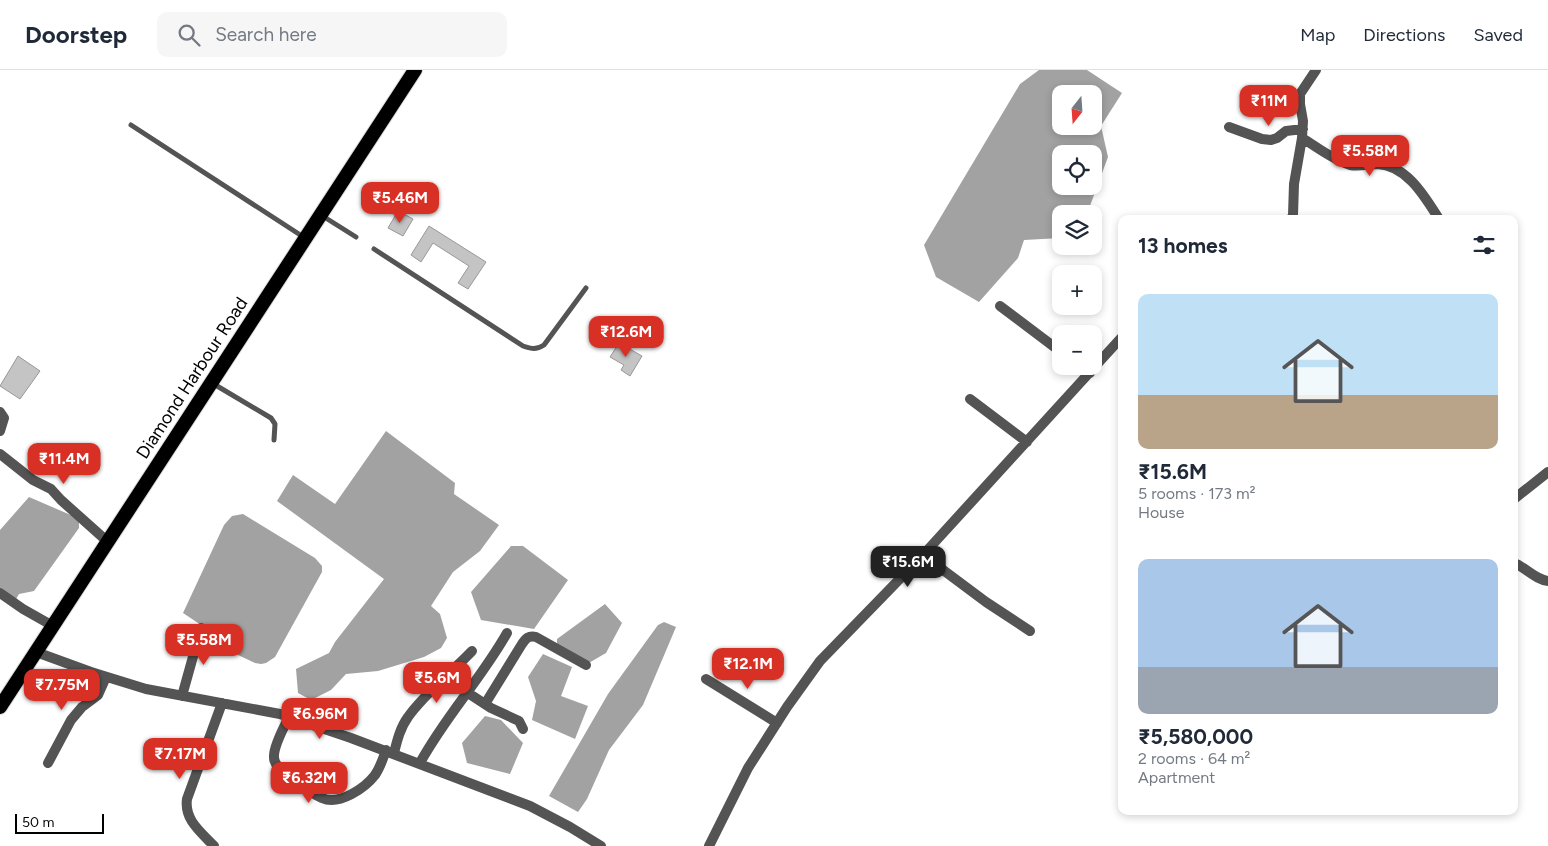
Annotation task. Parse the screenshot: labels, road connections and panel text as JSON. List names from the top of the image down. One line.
{"streets":{"highway":["Diamond Harbour Road"]},"scale_bar":"50 m","north":"bottom","page":{"header":"Doorstep","search":"Search here","nav":["Map","Directions","Saved"],"map_buttons":["+","−"],"price":["₹11M","₹5.58M","₹5.46M","₹12.6M","₹11.4M","₹15.6M","₹5.58M","₹12.1M","₹5.6M","₹7.75M","₹6.96M","₹7.17M","₹6.32M"],"heading":"13 homes","list":[{"name":"₹15.6M","note":"5 rooms · 173 m² · House"},{"name":"₹5,580,000","note":"2 rooms · 64 m² · Apartment"}],"scale":"50 m"}}
